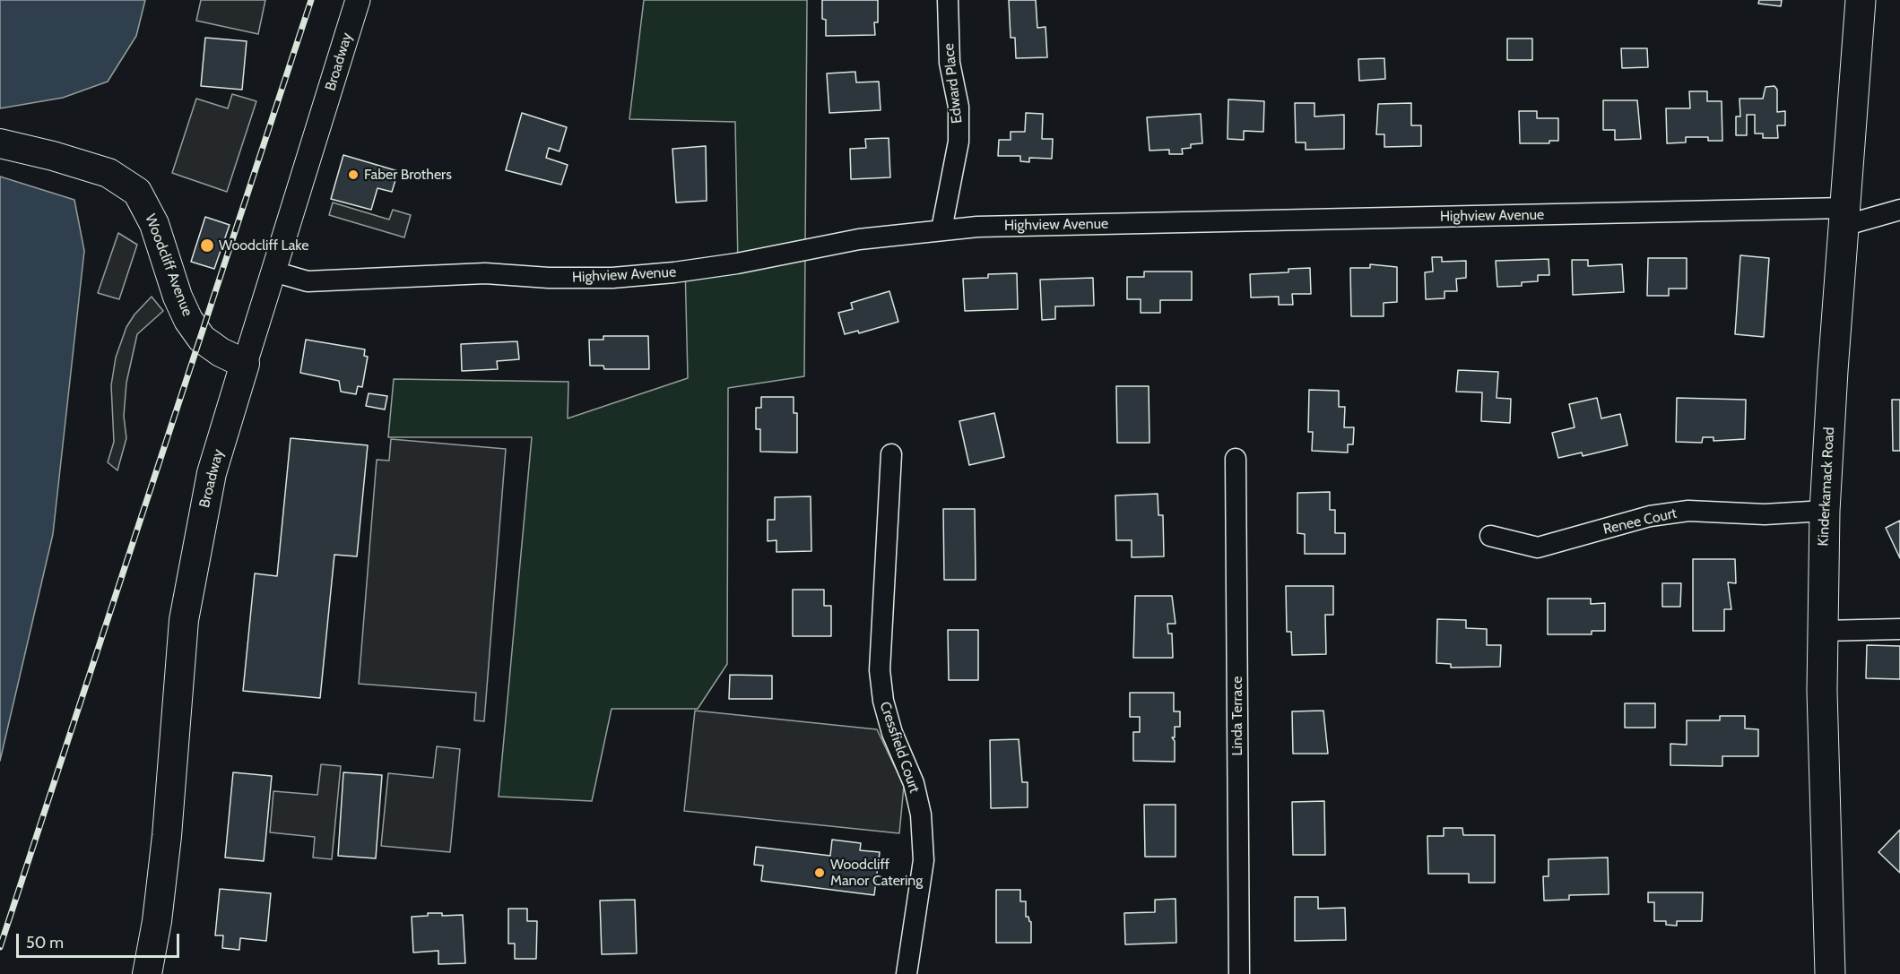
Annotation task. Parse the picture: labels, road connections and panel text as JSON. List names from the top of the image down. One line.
{"streets":{"main road":["Broadway","Woodcliff Avenue","Kinderkamack Road"],"street":["Edward Place","Highview Avenue","Renee Court","Linda Terrace","Cressfield Court"]},"crossings":[["Broadway","Highview Avenue"],["Broadway","Woodcliff Avenue"],["Edward Place","Highview Avenue"],["Highview Avenue","Kinderkamack Road"],["Kinderkamack Road","Renee Court"]],"places":["Faber Brothers","Woodcliff Lake","Woodcliff Manor Catering"],"scale_bar":"50 m"}
